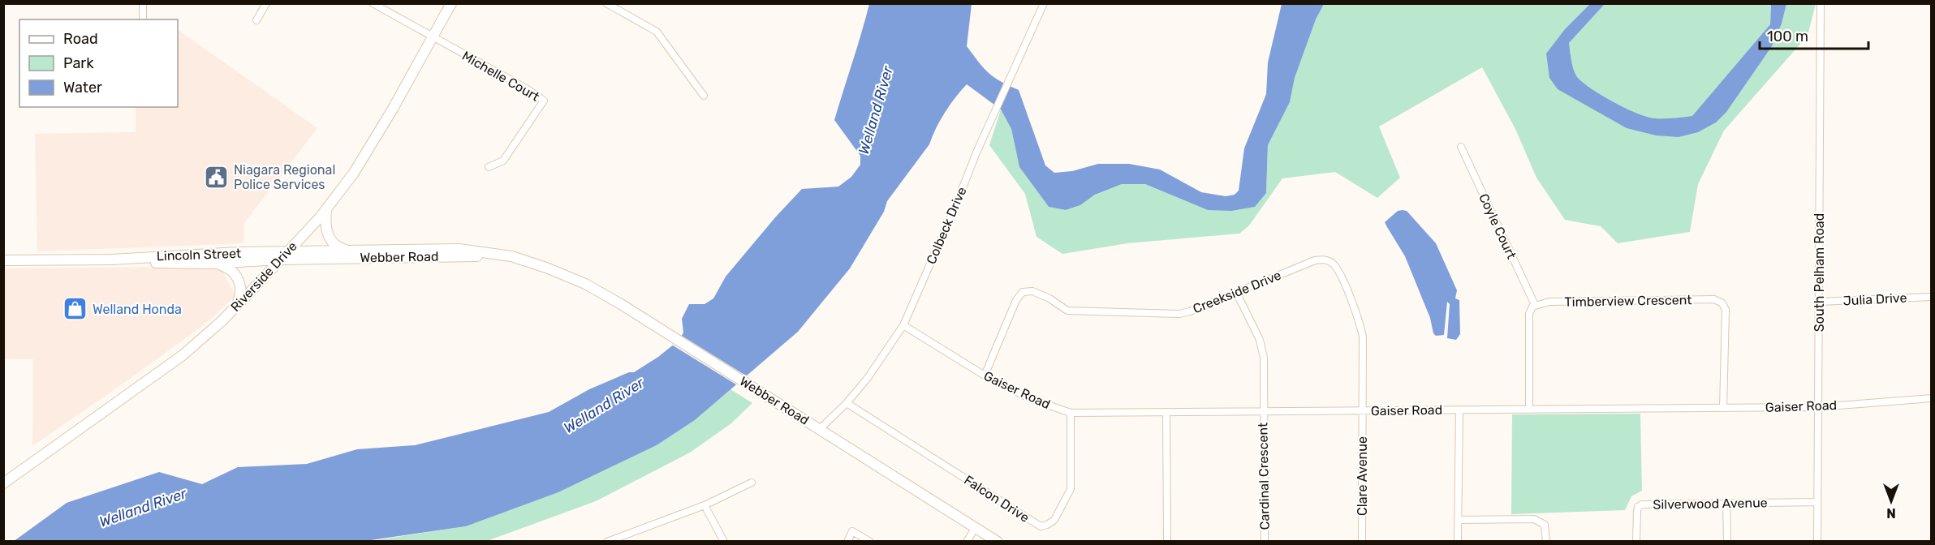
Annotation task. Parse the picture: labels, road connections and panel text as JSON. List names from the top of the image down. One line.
{"streets":{"main road":["Lincoln Street","Webber Road","Riverside Drive"],"street":["Michelle Court","Colbeck Drive","Coyle Court","South Pelham Road","Creekside Drive","Julia Drive","Timberview Crescent","Gaiser Road","Cardinal Crescent","Clare Avenue","Falcon Drive","Silverwood Avenue"]},"crossings":[["Michelle Court","Riverside Drive"],["Colbeck Drive","Webber Road"],["Colbeck Drive","Gaiser Road"],["Colbeck Drive","Falcon Drive"],["Coyle Court","Timberview Crescent"],["Lincoln Street","Webber Road"],["Lincoln Street","Riverside Drive"],["Webber Road","Riverside Drive"],["South Pelham Road","Julia Drive"],["South Pelham Road","Gaiser Road"],["South Pelham Road","Silverwood Avenue"],["Creekside Drive","Gaiser Road"],["Creekside Drive","Cardinal Crescent"],["Creekside Drive","Clare Avenue"],["Timberview Crescent","Gaiser Road"],["Gaiser Road","Cardinal Crescent"],["Gaiser Road","Clare Avenue"],["Gaiser Road","Falcon Drive"]],"water":["Welland River"],"places":{"public building":["Niagara Regional Police Services"],"shop":["Welland Honda"]},"legend":["Road","Park","Water"],"scale_bar":"100 m","north":"bottom"}
